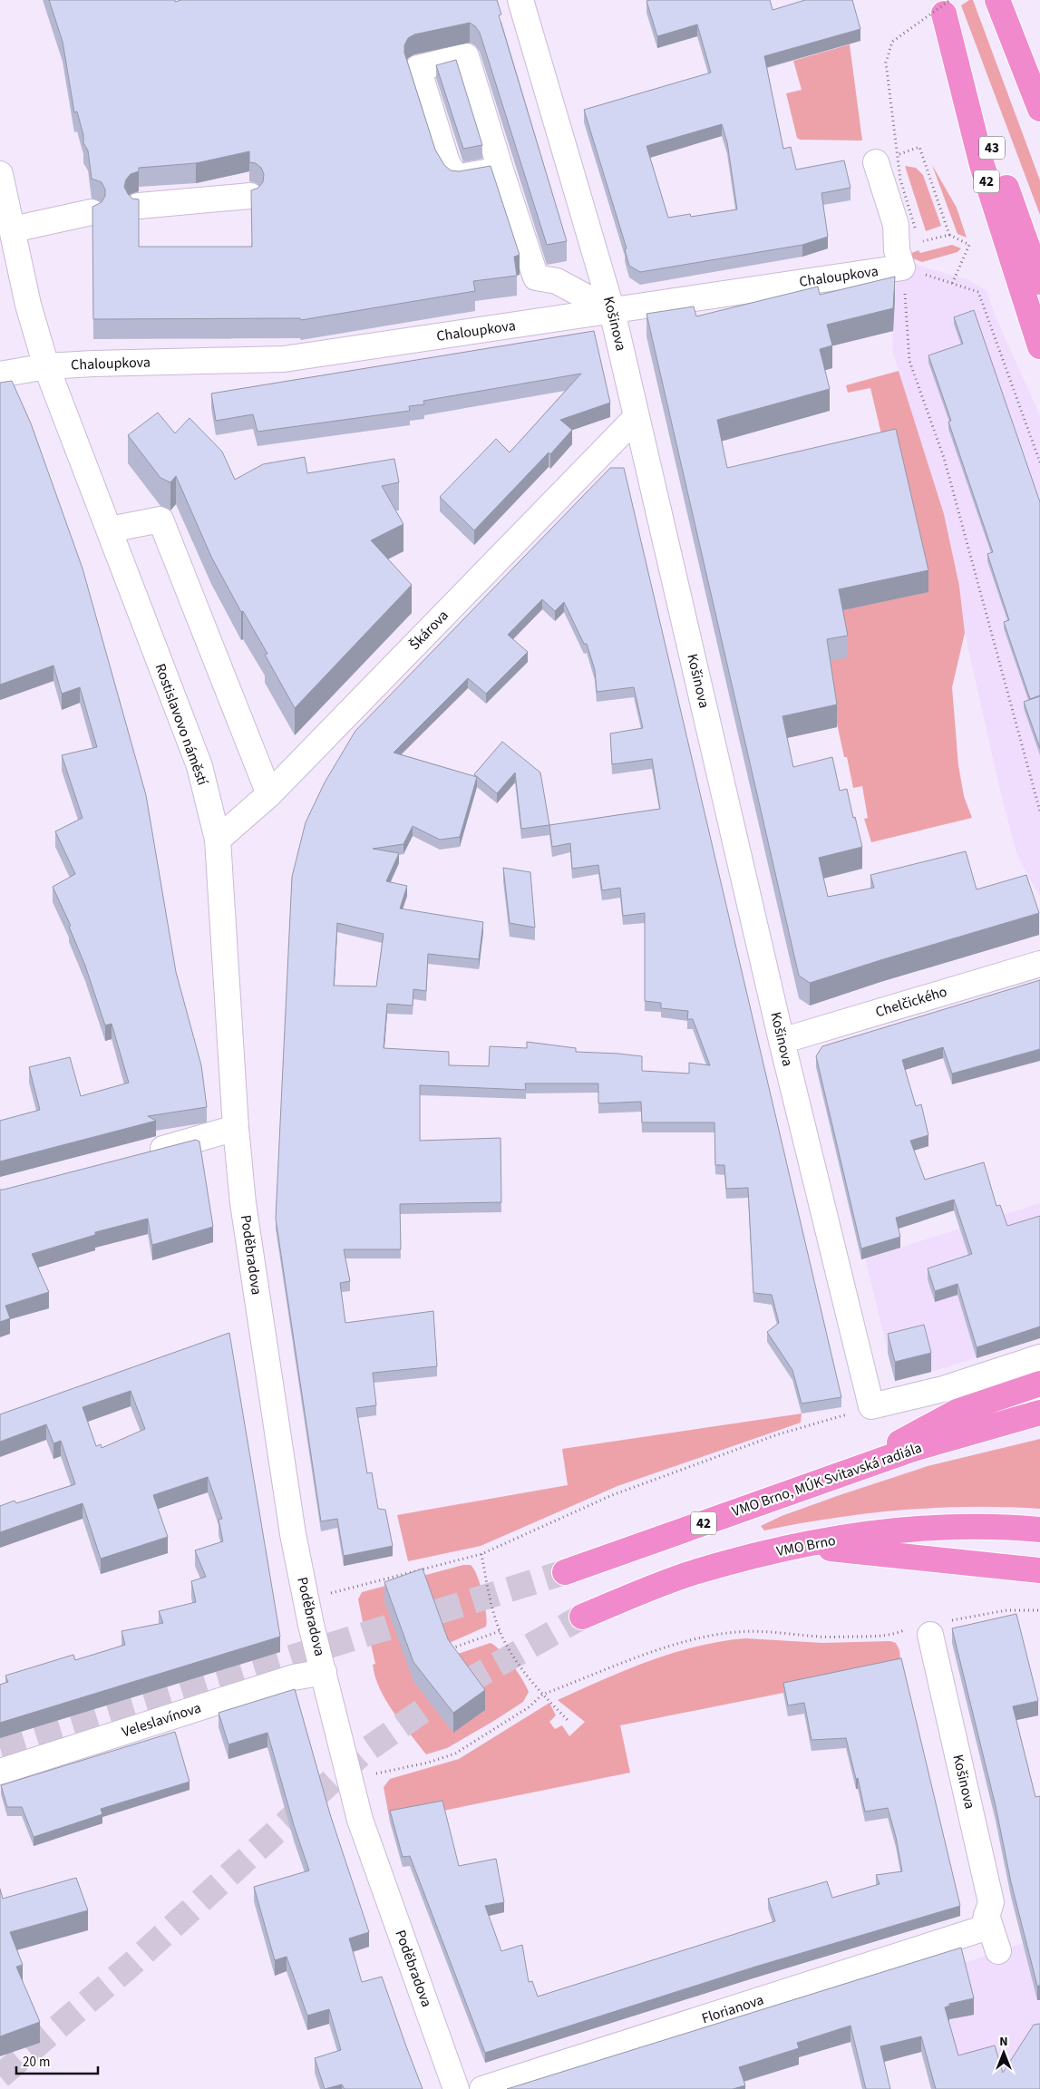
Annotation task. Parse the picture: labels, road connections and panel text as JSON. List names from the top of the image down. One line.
{"streets":{"highway":["43","42","VMO Brno, MÚK Svitavská radiála","VMO Brno"],"street":["Chaloupkova","Košinova","Škárova","Rostislavovo náměstí","Chelčického","Poděbradova","Veleslavínova","Florianova"]},"crossings":[["43","42"],["42","VMO Brno, MÚK Svitavská radiála"],["Chaloupkova","Košinova"],["Chaloupkova","Rostislavovo náměstí"],["Košinova","Škárova"],["Košinova","Chelčického"],["Košinova","Florianova"],["Škárova","Rostislavovo náměstí"],["Rostislavovo náměstí","Poděbradova"],["Poděbradova","Veleslavínova"]],"scale_bar":"20 m","north":"top"}
